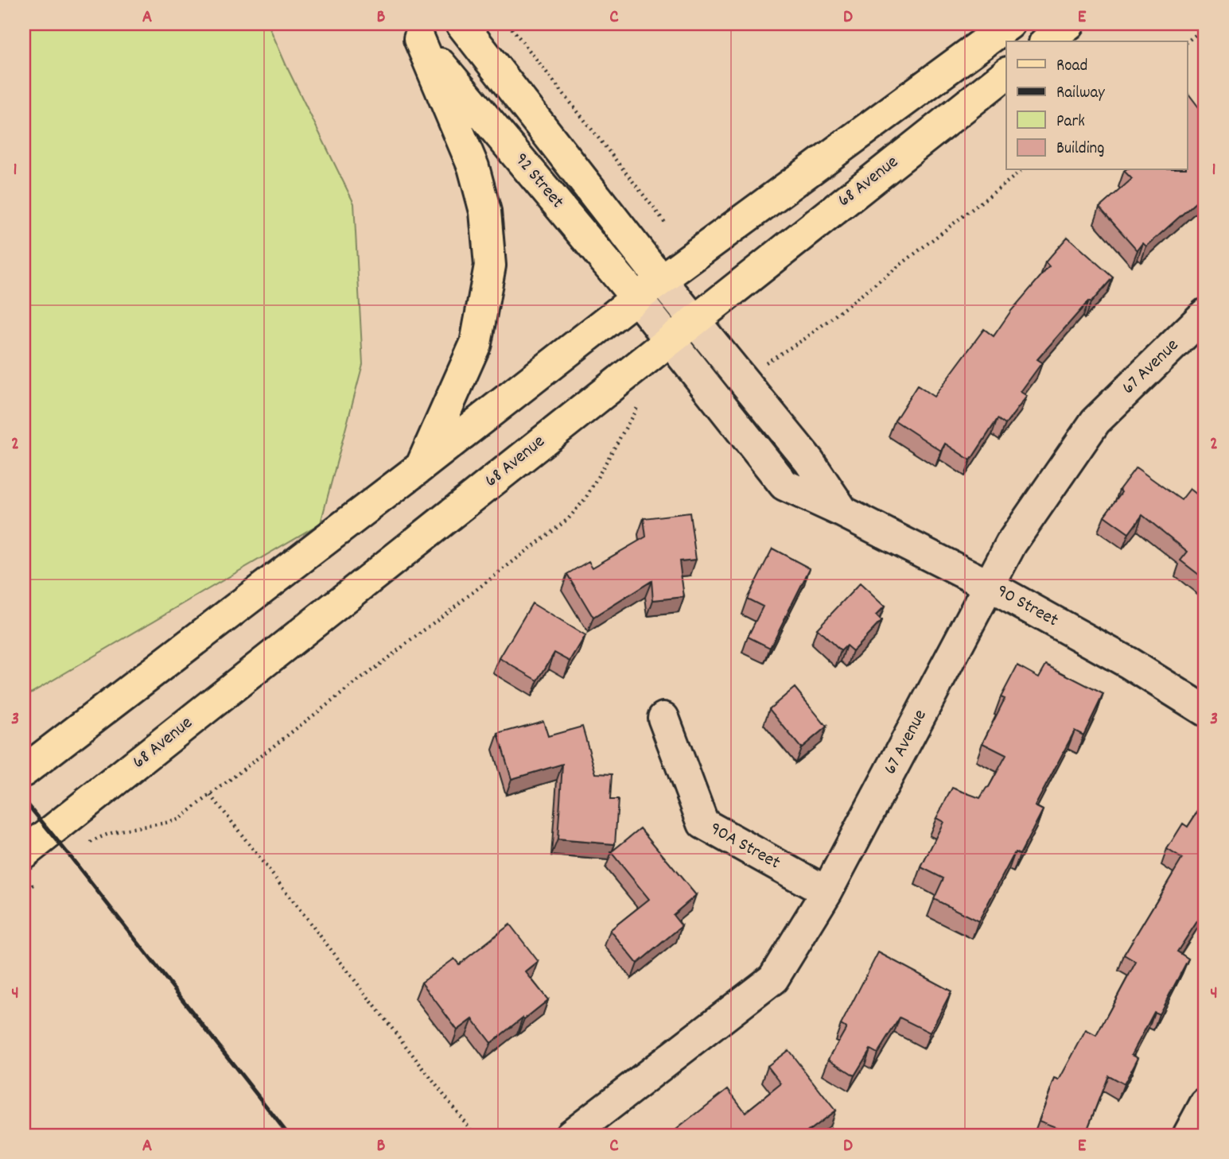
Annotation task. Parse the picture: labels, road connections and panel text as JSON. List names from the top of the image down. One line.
{"streets":{"main road":["92 Street","68 Avenue"],"street":["67 Avenue","90 Street","90A Street"]},"crossings":[["92 Street","68 Avenue"],["92 Street","90 Street"],["68 Avenue","90 Street"],["67 Avenue","90 Street"],["67 Avenue","90A Street"]],"legend":["Road","Railway","Park","Building"],"grid":{"columns":["A","B","C","D","E"],"rows":["1","2","3","4"]}}
